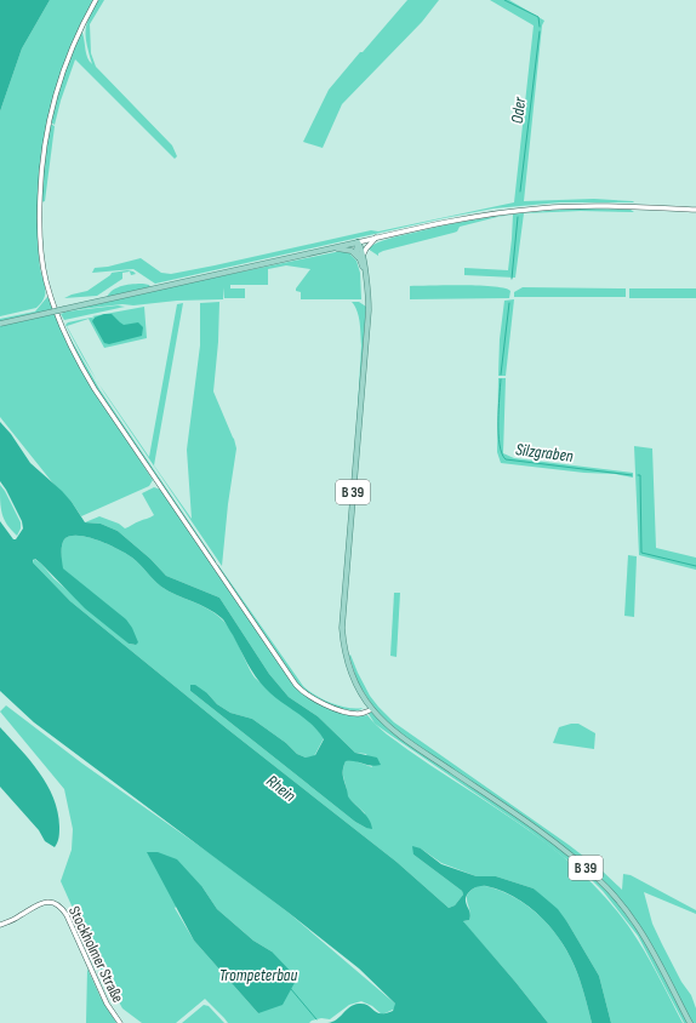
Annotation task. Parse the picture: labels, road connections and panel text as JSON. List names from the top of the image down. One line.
{"streets":{"main road":["B 39"],"street":["Stockholmer Straße"]},"water":["Oder","Silzgraben","Rhein","Trompeterbau"]}
